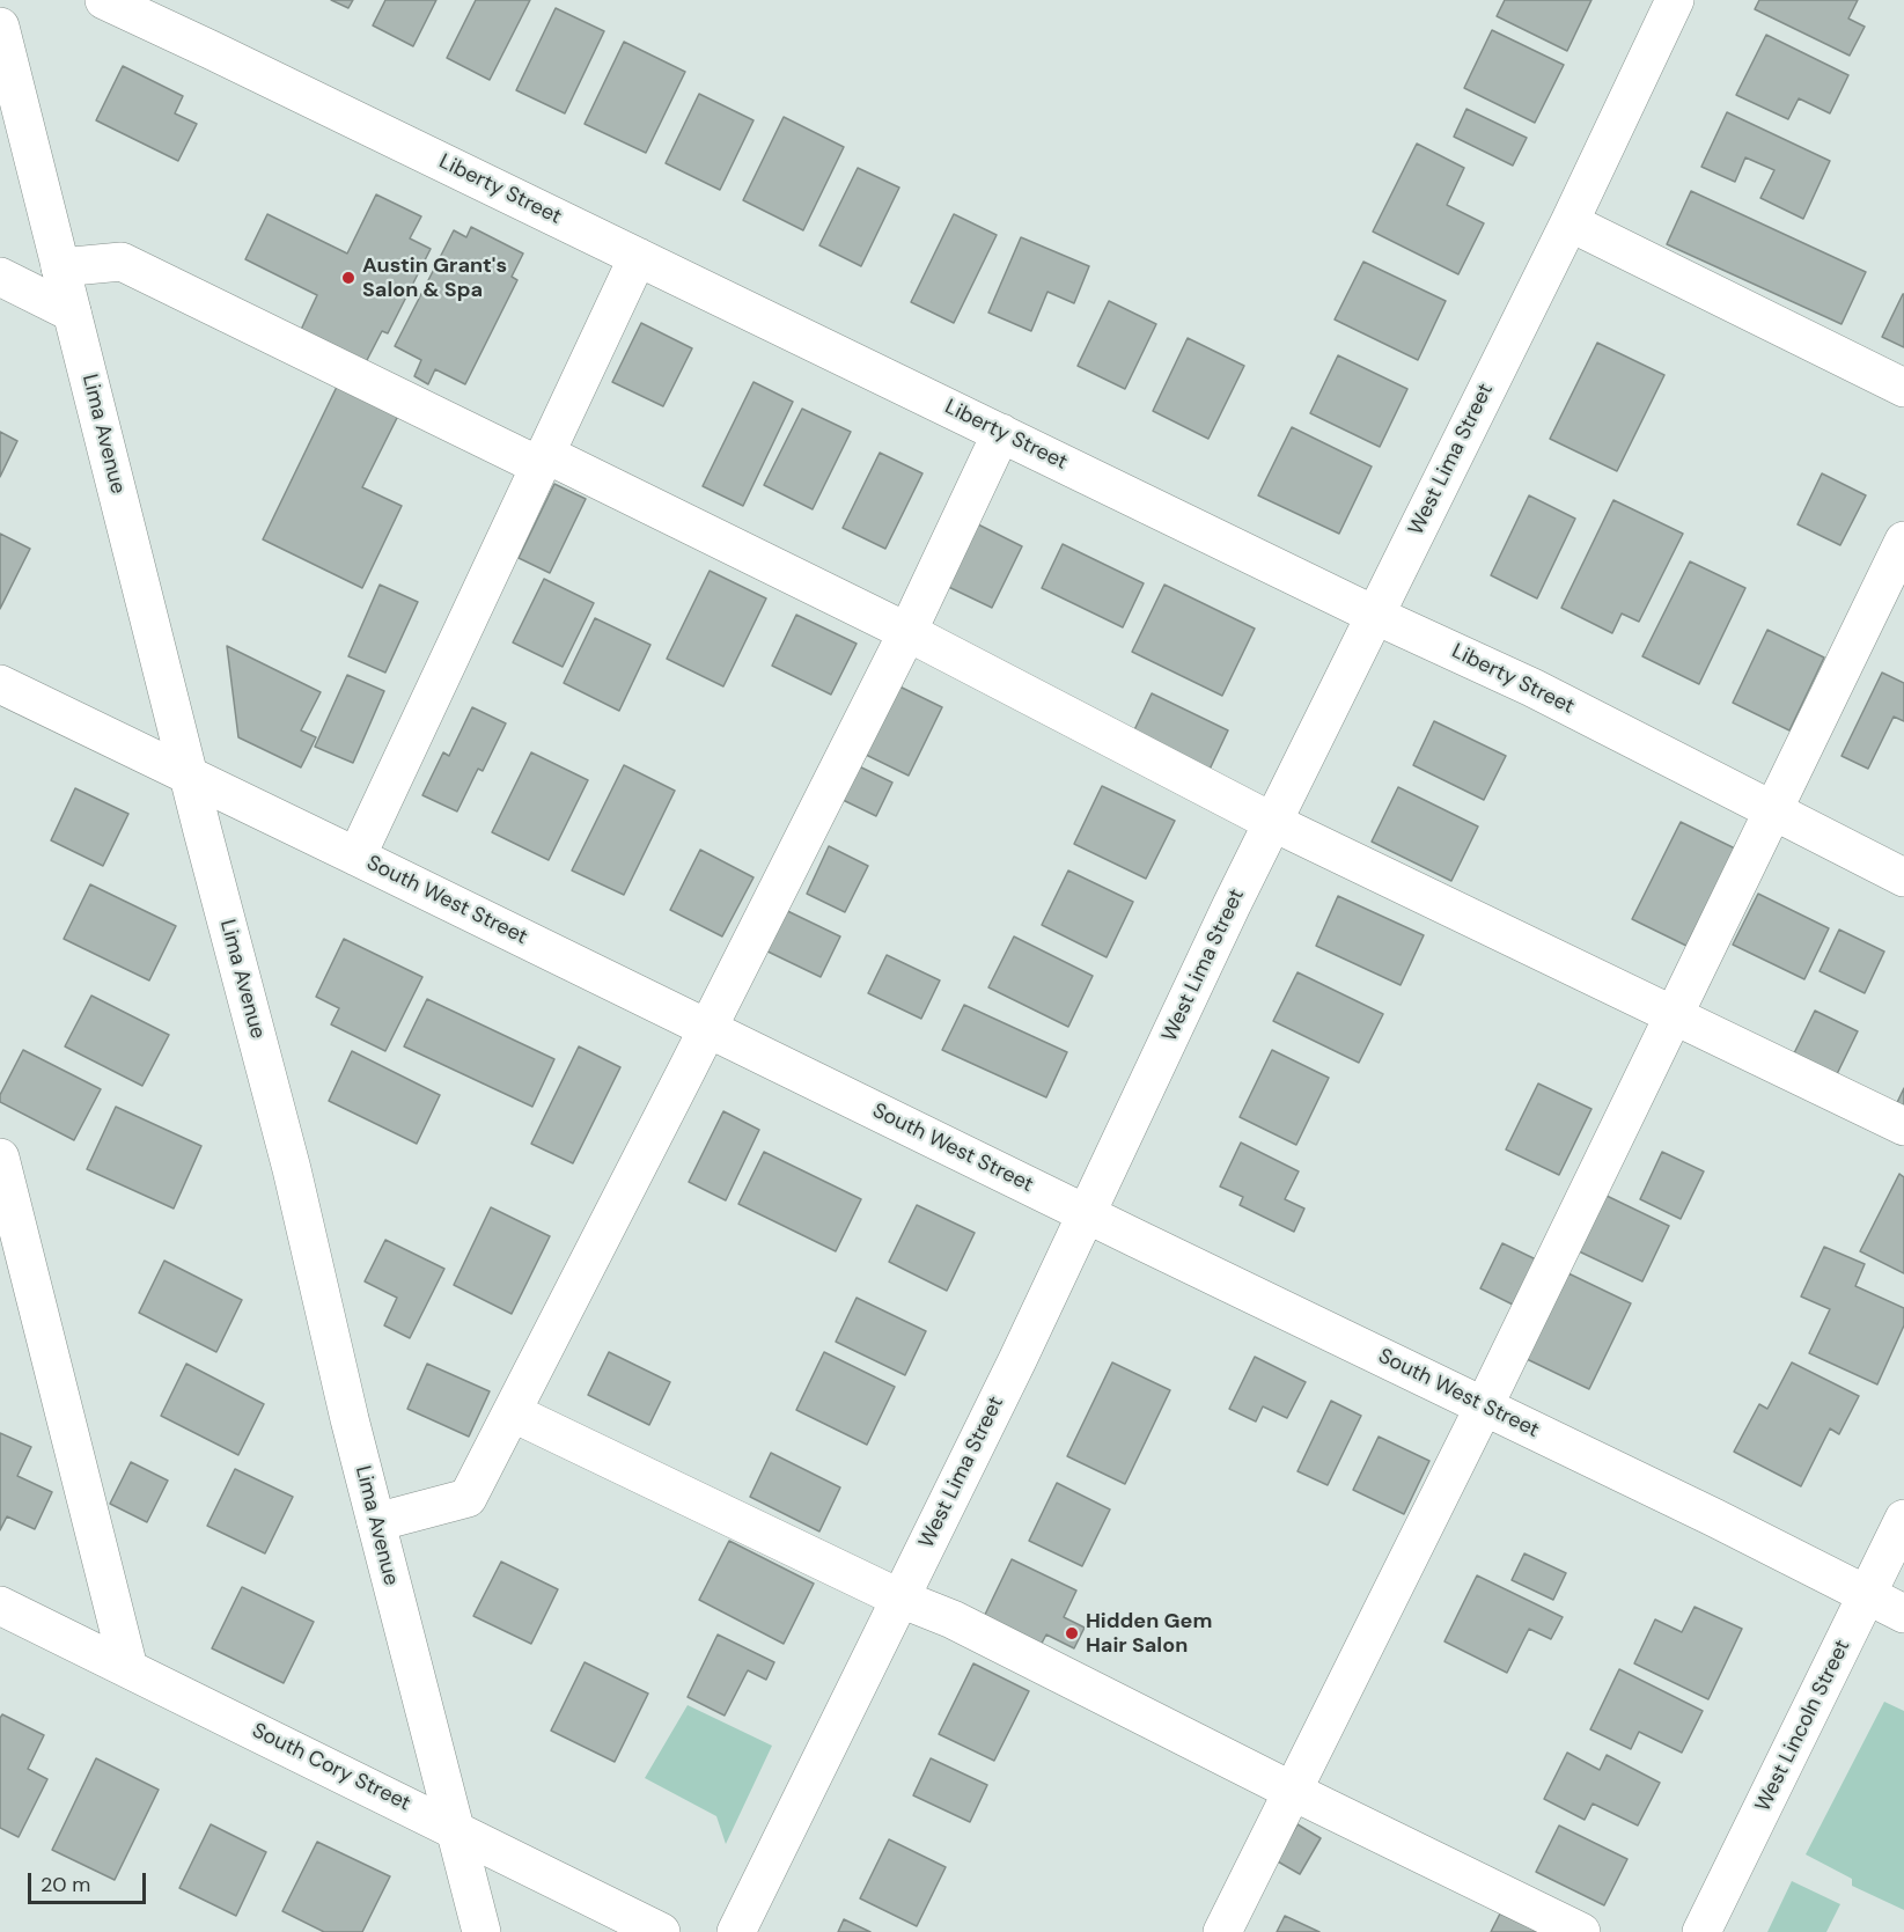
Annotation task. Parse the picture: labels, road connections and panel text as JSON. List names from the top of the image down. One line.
{"streets":{"street":["Liberty Street","Lima Avenue","West Lima Street","South West Street","West Lincoln Street","South Cory Street"]},"crossings":[["Liberty Street","West Lima Street"],["Lima Avenue","South West Street"],["Lima Avenue","South Cory Street"],["West Lima Street","South West Street"],["South West Street","West Lincoln Street"]],"places":["Austin Grant's Salon & Spa","Hidden Gem Hair Salon"],"scale_bar":"20 m"}
